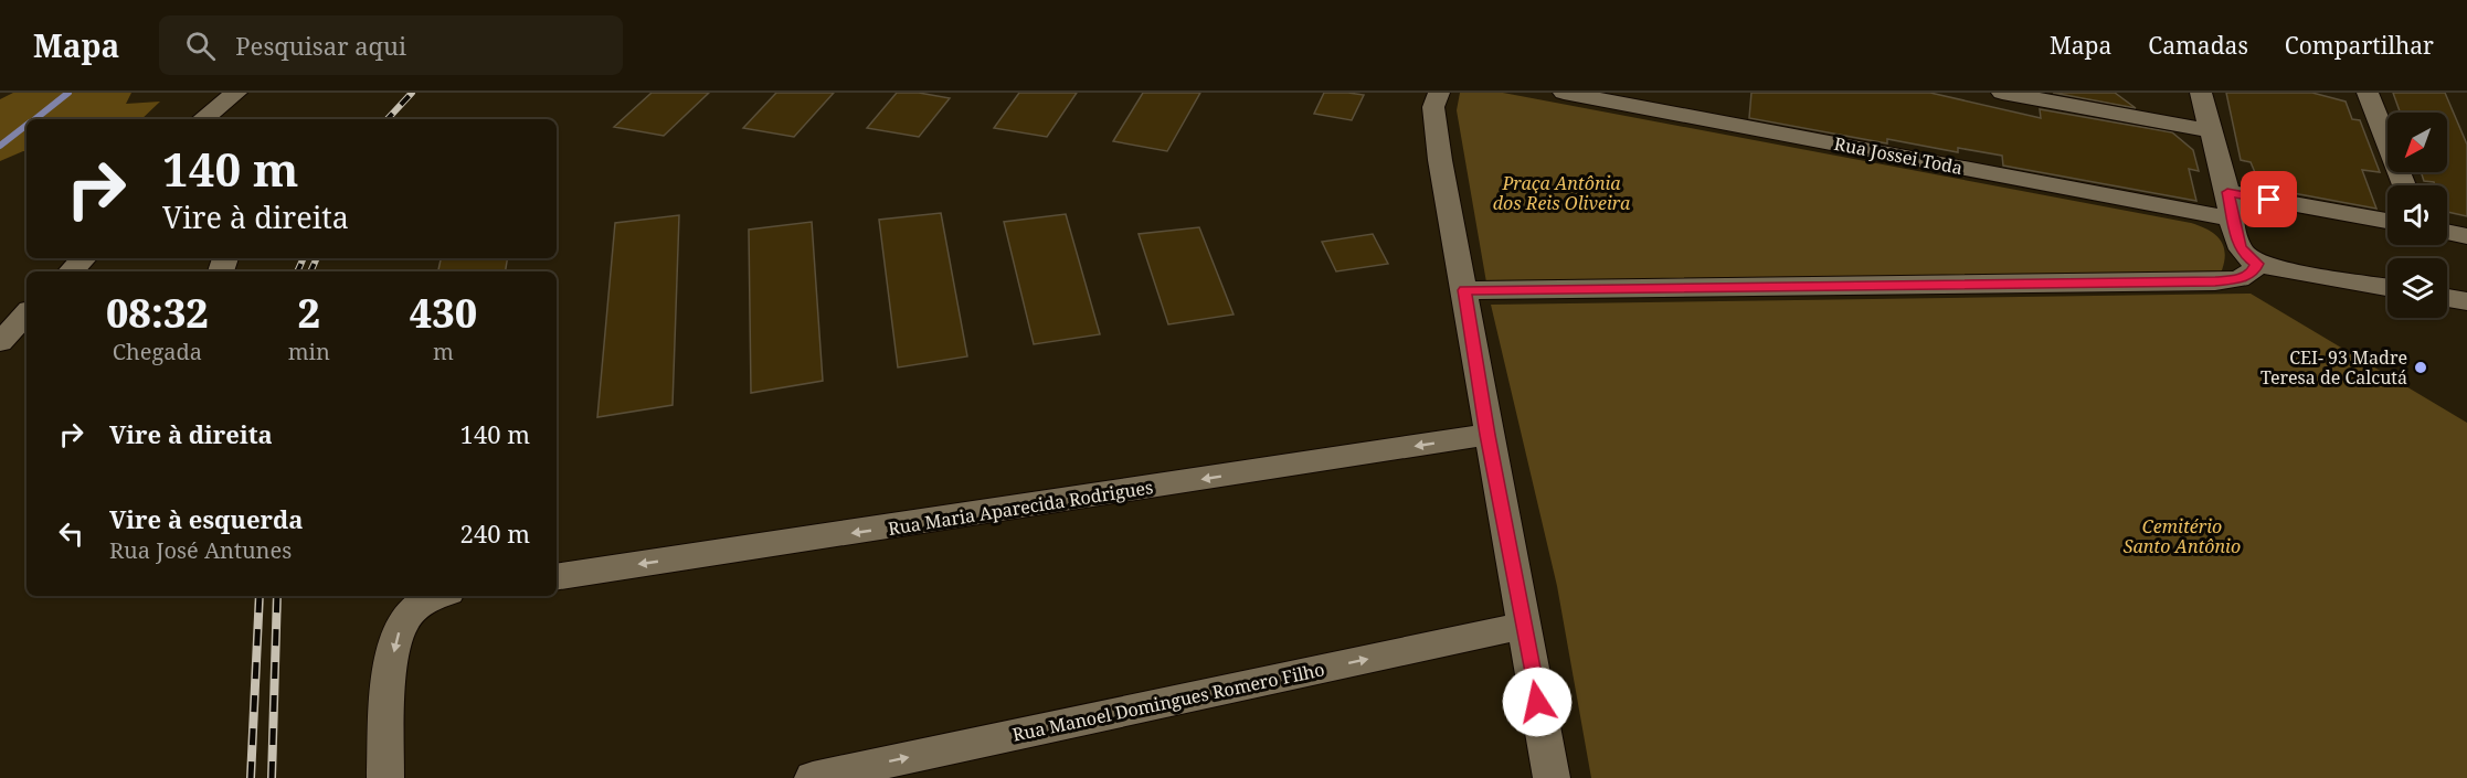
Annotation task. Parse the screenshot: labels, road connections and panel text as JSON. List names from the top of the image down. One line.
{"streets":{"street":["Rua Jossei Toda","Rua Maria Aparecida Rodrigues","Rua Manoel Domingues Romero Filho"]},"one_way":["Rua Maria Aparecida Rodrigues","Rua Manoel Domingues Romero Filho"],"parks":["Praça Antônia dos Reis Oliveira","Cemitério Santo Antônio"],"places":["CEI- 93 Madre Teresa de Calcutá"],"north":"bottom left","page":{"header":"Mapa","search":"Pesquisar aqui","nav":["Mapa","Camadas","Compartilhar"],"turn":["140 m","Vire à direita"],"eta":["08:32","Chegada","2","min","430","m"],"list":[{"name":"Vire à direita","value":"140 m"},{"name":"Vire à esquerda","note":"Rua José Antunes","value":"240 m"}]}}
